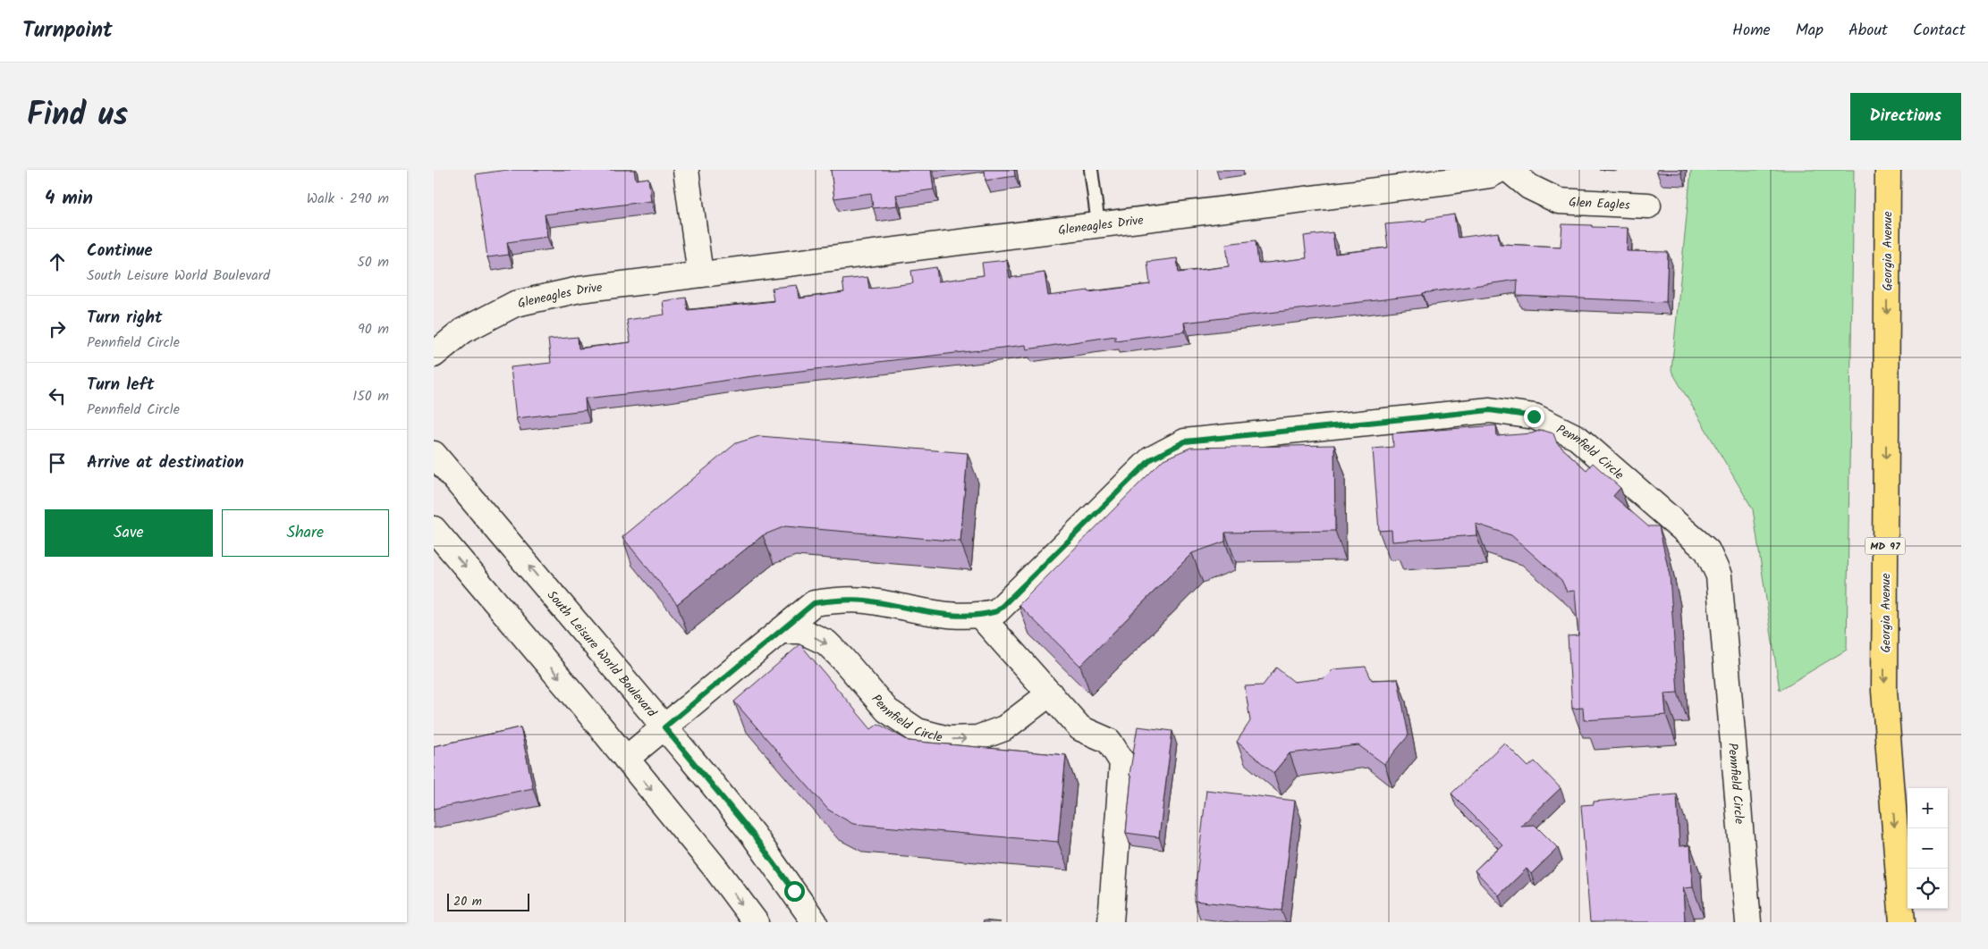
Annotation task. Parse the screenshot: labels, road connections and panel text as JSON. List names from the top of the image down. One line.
{"streets":{"main road":["Georgia Avenue","MD 97"],"street":["Glen Eagles","Gleneagles Drive","Pennfield Circle","South Leisure World Boulevard"]},"crossings":[["Pennfield Circle","South Leisure World Boulevard"]],"one_way":["Georgia Avenue"],"scale_bar":"20 m","page":{"header":"Turnpoint","nav":["Home","Map","About","Contact"],"title":"Find us","buttons":["Directions",["Save","Share"]],"heading":["4 min","Walk · 290 m"],"list":[["Continue","South Leisure World Boulevard","50 m"],["Turn right","Pennfield Circle","90 m"],["Turn left","Pennfield Circle","150 m"],"Arrive at destination"],"map_buttons":["+","−"],"scale":"20 m"}}
